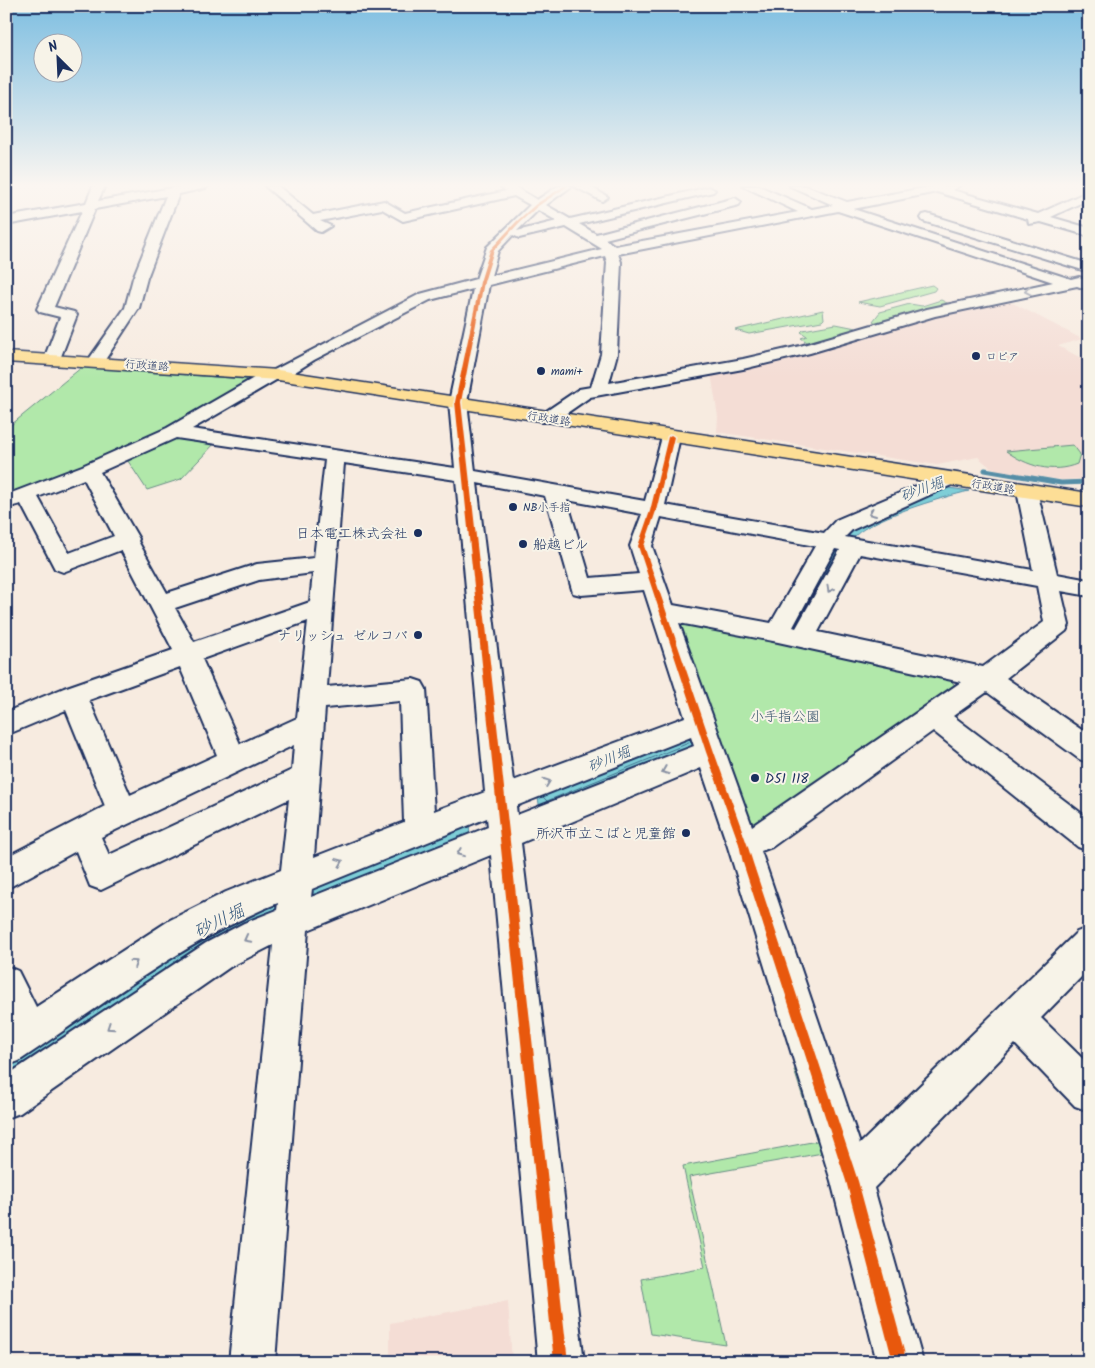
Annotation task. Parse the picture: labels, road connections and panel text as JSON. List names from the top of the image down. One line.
{"streets":{"highway":["行政道路"]},"water":["砂川堀"],"parks":["小手指公園"],"places":["ロピア","mami+","NB小手指","日本電工株式会社","船越ビル","ナリッシュ ゼルコバ","D51 118","所沢市立こばと児童館"],"north":"top left"}
